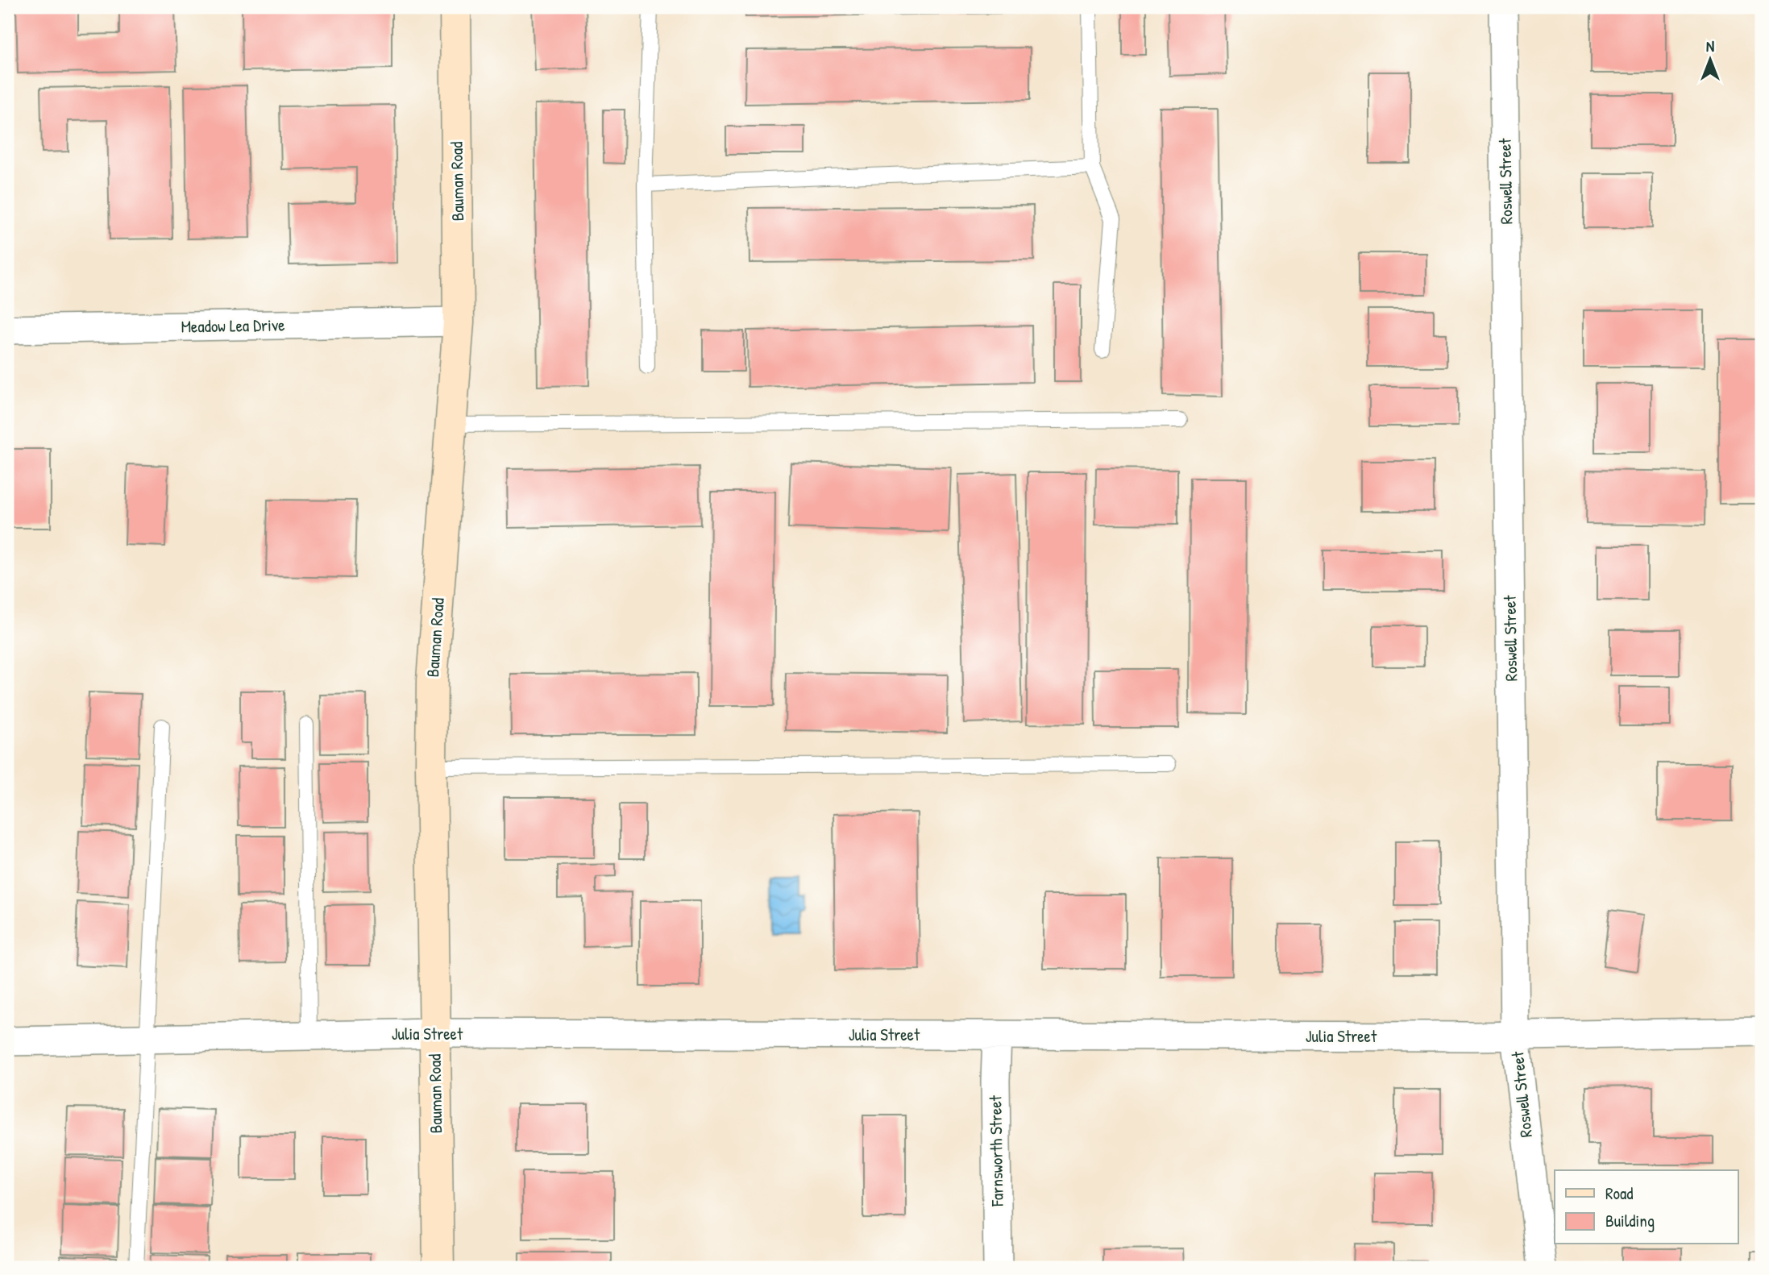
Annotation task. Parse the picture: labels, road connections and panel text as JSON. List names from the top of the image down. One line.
{"streets":{"street":["Bauman Road","Roswell Street","Meadow Lea Drive","Julia Street","Farnsworth Street"]},"crossings":[["Bauman Road","Meadow Lea Drive"],["Bauman Road","Julia Street"],["Roswell Street","Julia Street"],["Julia Street","Farnsworth Street"]],"legend":["Road","Building"],"north":"top"}
